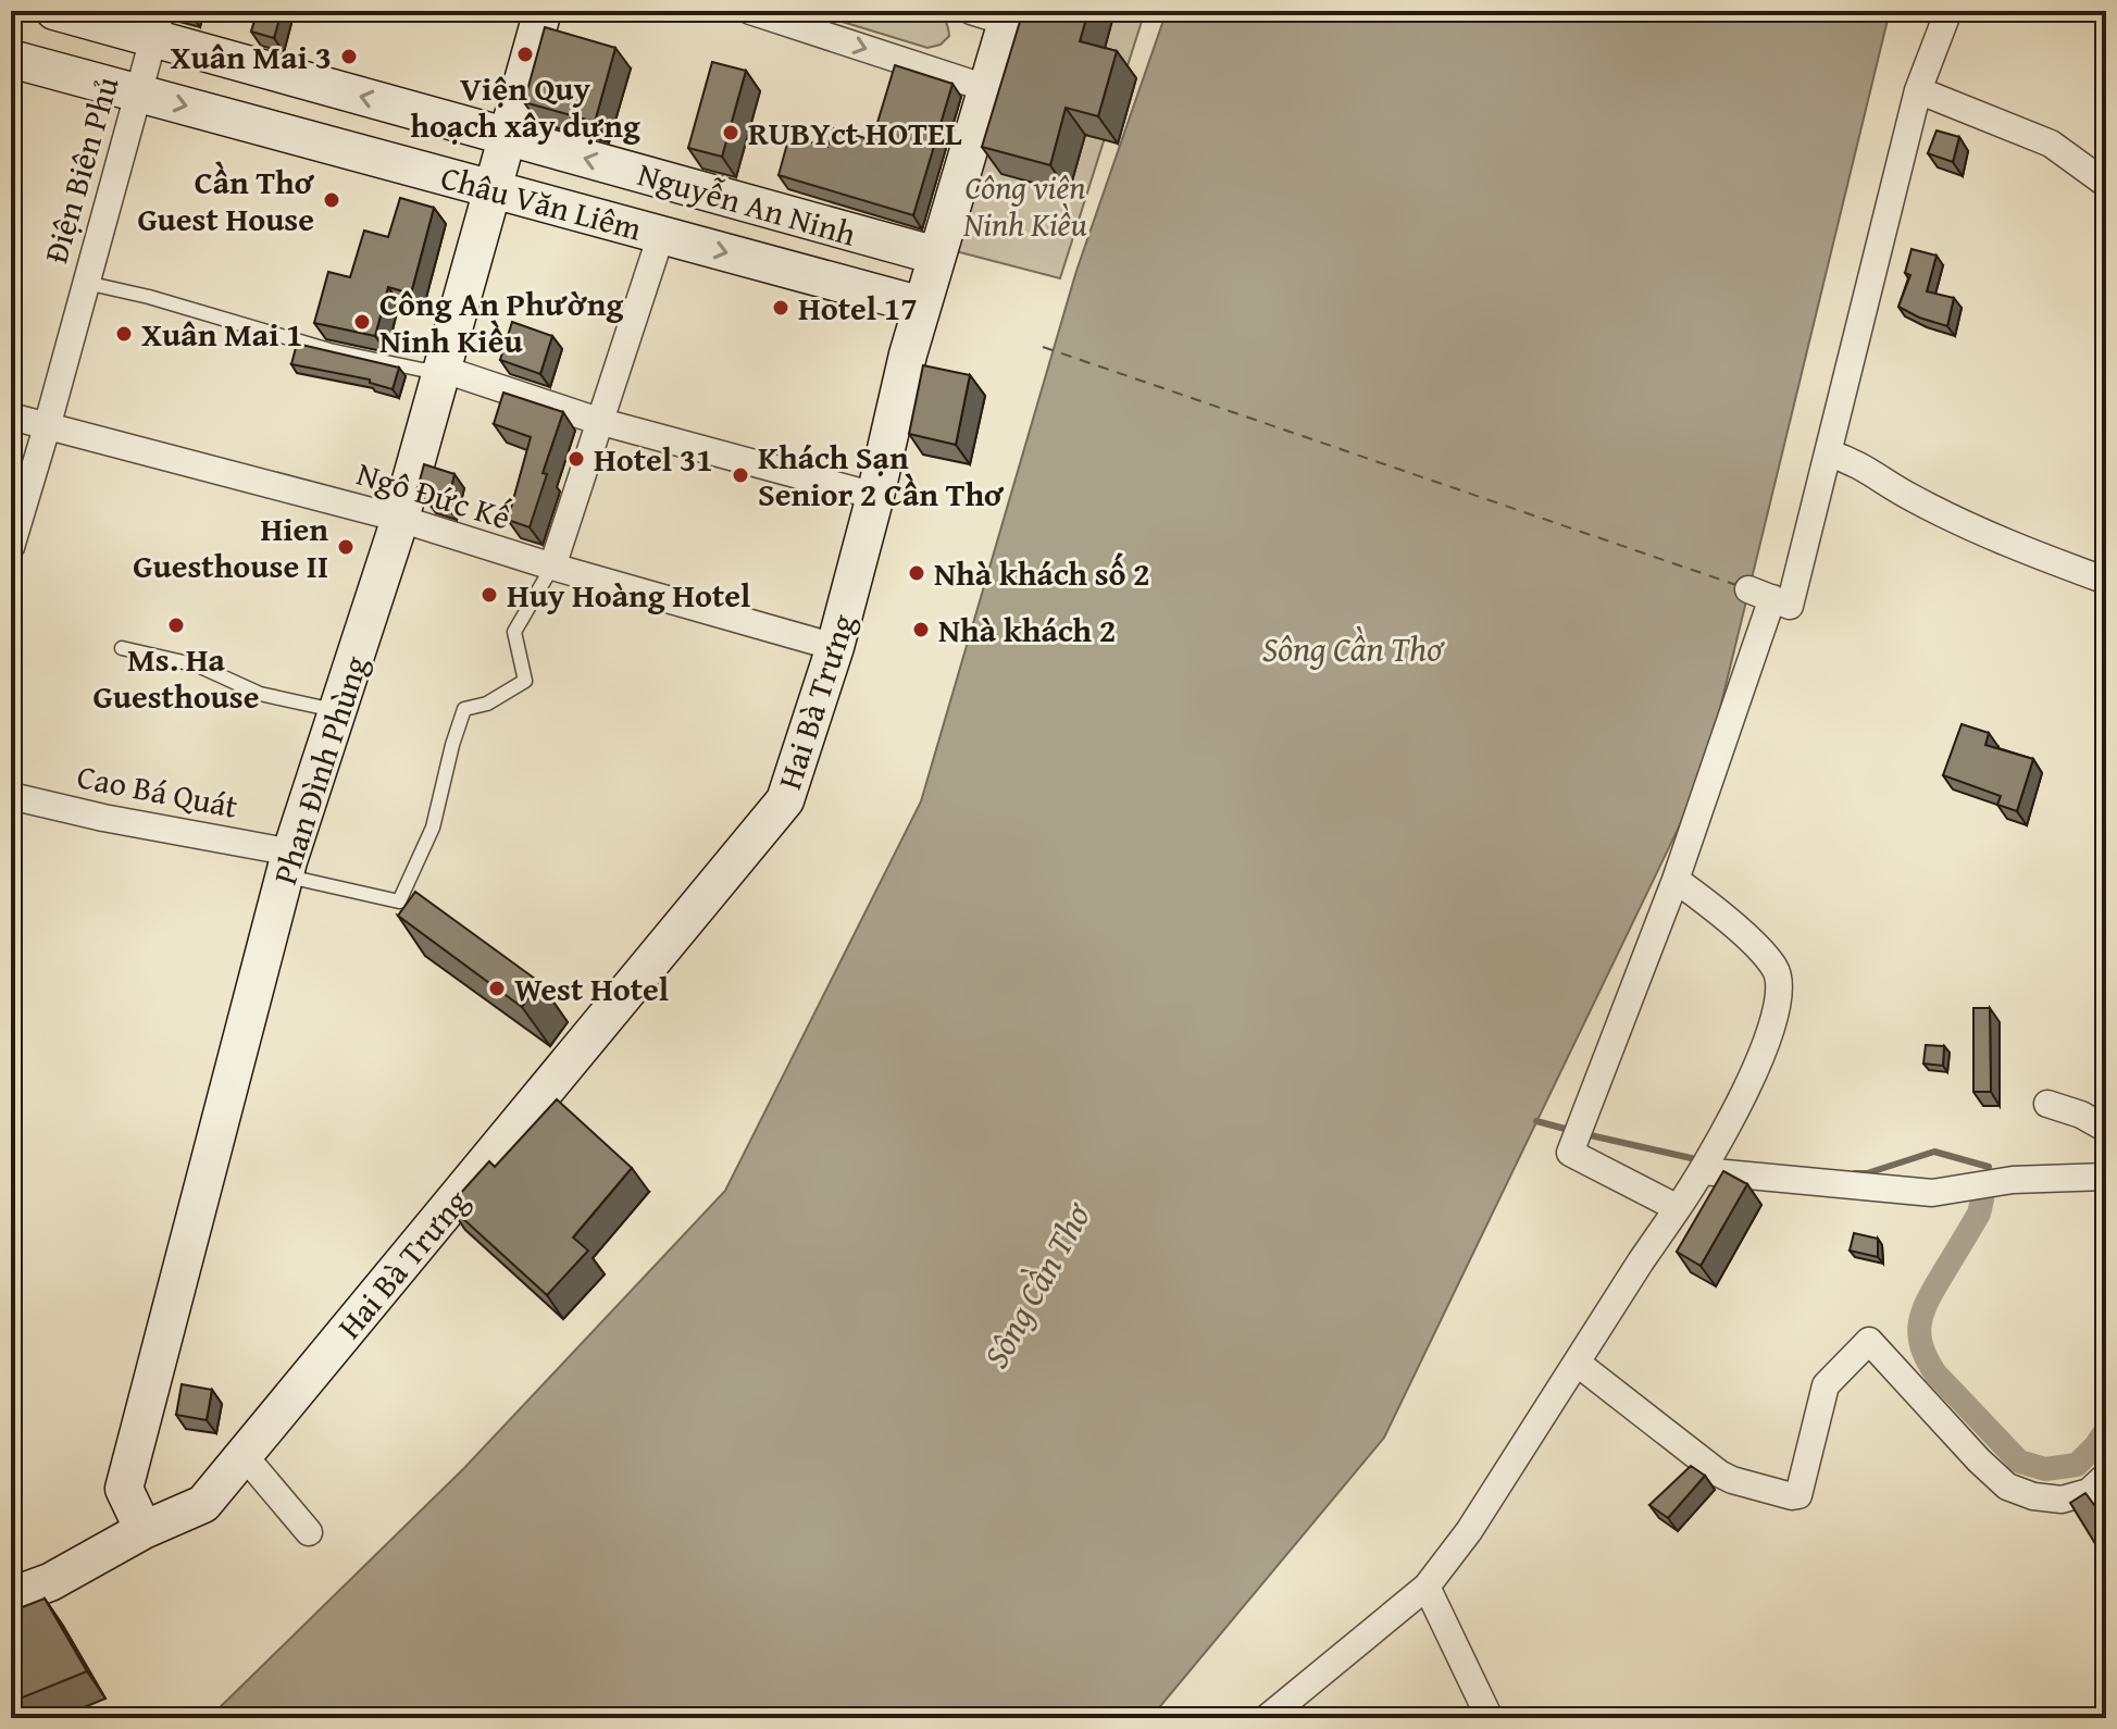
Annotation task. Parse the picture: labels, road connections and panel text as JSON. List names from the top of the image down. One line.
{"streets":{"street":["Điện Biên Phủ","Châu Văn Liêm","Nguyễn An Ninh","Ngô Đức Kế","Hai Bà Trưng","Phan Đình Phùng","Cao Bá Quát"]},"crossings":[["Điện Biên Phủ","Châu Văn Liêm"],["Điện Biên Phủ","Nguyễn An Ninh"],["Điện Biên Phủ","Ngô Đức Kế"],["Châu Văn Liêm","Hai Bà Trưng"],["Châu Văn Liêm","Phan Đình Phùng"],["Nguyễn An Ninh","Hai Bà Trưng"],["Nguyễn An Ninh","Phan Đình Phùng"],["Ngô Đức Kế","Hai Bà Trưng"],["Ngô Đức Kế","Phan Đình Phùng"],["Hai Bà Trưng","Phan Đình Phùng"],["Phan Đình Phùng","Cao Bá Quát"]],"water":["Sông Cần Thơ"],"parks":["Công viên Ninh Kiều"],"places":["Viện Quy hoạch xây dựng","Xuân Mai 3","RUBYct HOTEL","Cần Thơ Guest House","Hotel 17","Công An Phường Ninh Kiều","Xuân Mai 1","Hotel 31","Khách Sạn Senior 2 Cần Thơ","Hien Guesthouse II","Nhà khách số 2","Huy Hoàng Hotel","Ms. Ha Guesthouse","Nhà khách 2","West Hotel"]}
